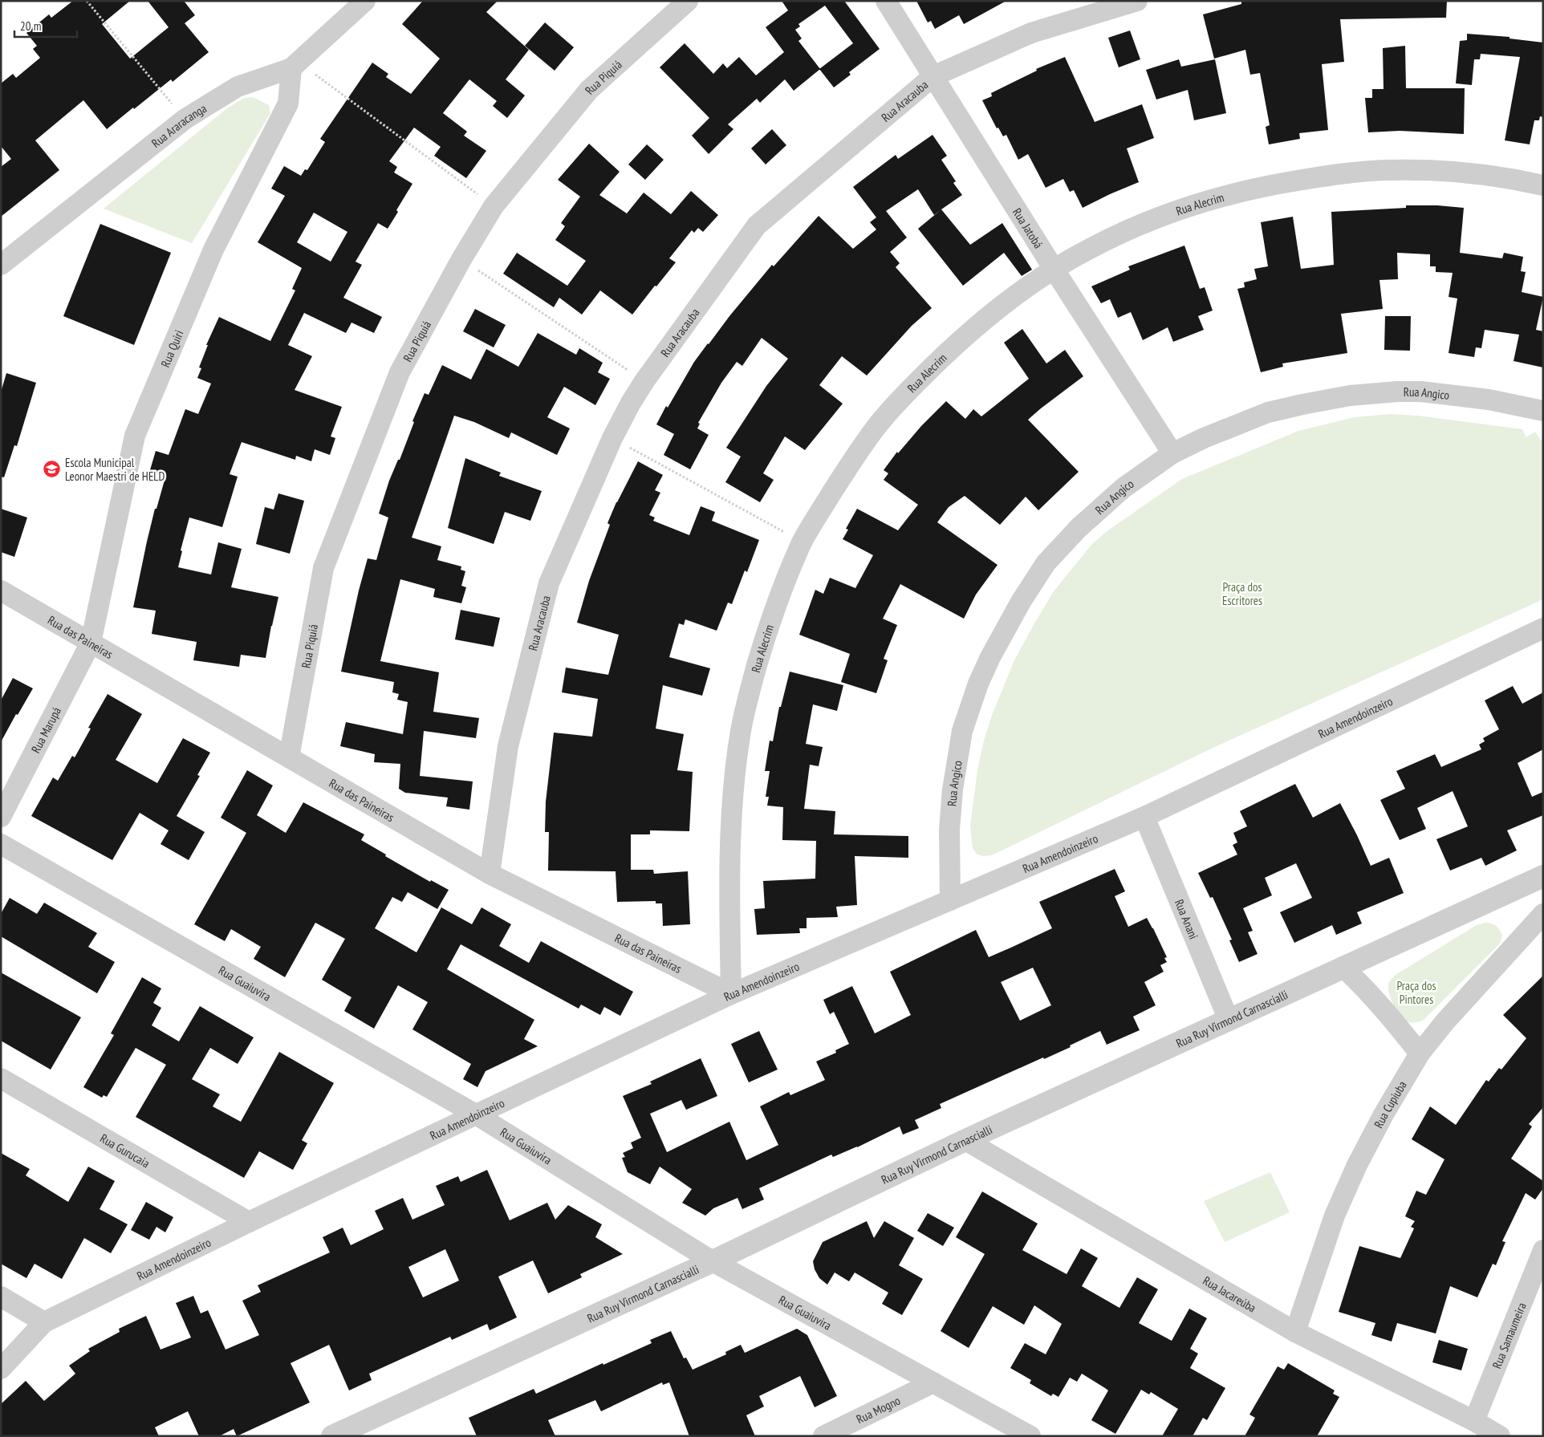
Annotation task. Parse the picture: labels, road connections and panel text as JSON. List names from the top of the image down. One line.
{"streets":{"street":["Rua Piquiá","Rua Aracauba","Rua Araracanga","Rua Alecrim","Rua Jatobá","Rua Quiri","Rua Angico","Rua das Paineiras","Rua Amendoinzeiro","Rua Marupá","Rua Anani","Rua Guaiuvira","Rua Ruy Virmond Carnascialli","Rua Cupiuba","Rua Gurucaia","Rua Jacareúba","Rua Samaumeira","Rua Mogno"]},"crossings":[["Rua Piquiá","Rua das Paineiras"],["Rua Aracauba","Rua Jatobá"],["Rua Aracauba","Rua das Paineiras"],["Rua Araracanga","Rua Quiri"],["Rua Alecrim","Rua Jatobá"],["Rua Alecrim","Rua das Paineiras"],["Rua Alecrim","Rua Amendoinzeiro"],["Rua Jatobá","Rua Angico"],["Rua Quiri","Rua das Paineiras"],["Rua Quiri","Rua Marupá"],["Rua Angico","Rua Amendoinzeiro"],["Rua das Paineiras","Rua Amendoinzeiro"],["Rua das Paineiras","Rua Marupá"],["Rua Amendoinzeiro","Rua Anani"],["Rua Amendoinzeiro","Rua Guaiuvira"],["Rua Amendoinzeiro","Rua Gurucaia"],["Rua Anani","Rua Ruy Virmond Carnascialli"],["Rua Guaiuvira","Rua Ruy Virmond Carnascialli"],["Rua Guaiuvira","Rua Mogno"],["Rua Ruy Virmond Carnascialli","Rua Jacareúba"],["Rua Cupiuba","Rua Jacareúba"],["Rua Jacareúba","Rua Samaumeira"]],"parks":["Praça dos Escritores","Praça dos Pintores"],"places":{"school or university":["Escola Municipal Leonor Maestri de HELD"]},"scale_bar":"20 m"}
